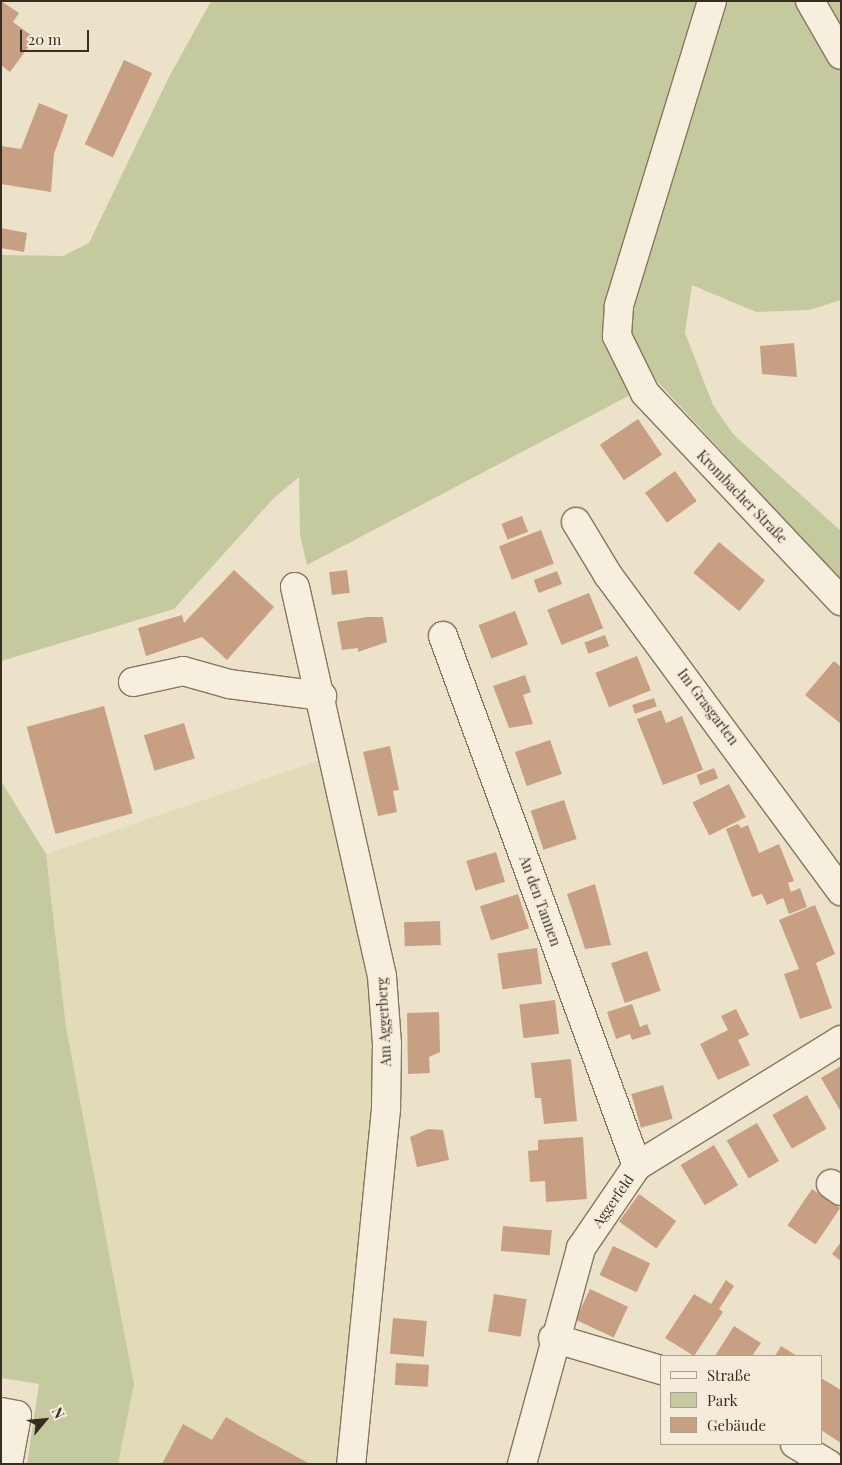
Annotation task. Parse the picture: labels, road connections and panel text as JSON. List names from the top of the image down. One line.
{"streets":{"street":["Krombacher Straße","Im Grasgarten","An den Tannen","Am Aggerberg","Aggerfeld"]},"crossings":[["An den Tannen","Aggerfeld"]],"legend":["Straße","Park","Gebäude"],"scale_bar":"20 m","north":"top right"}
